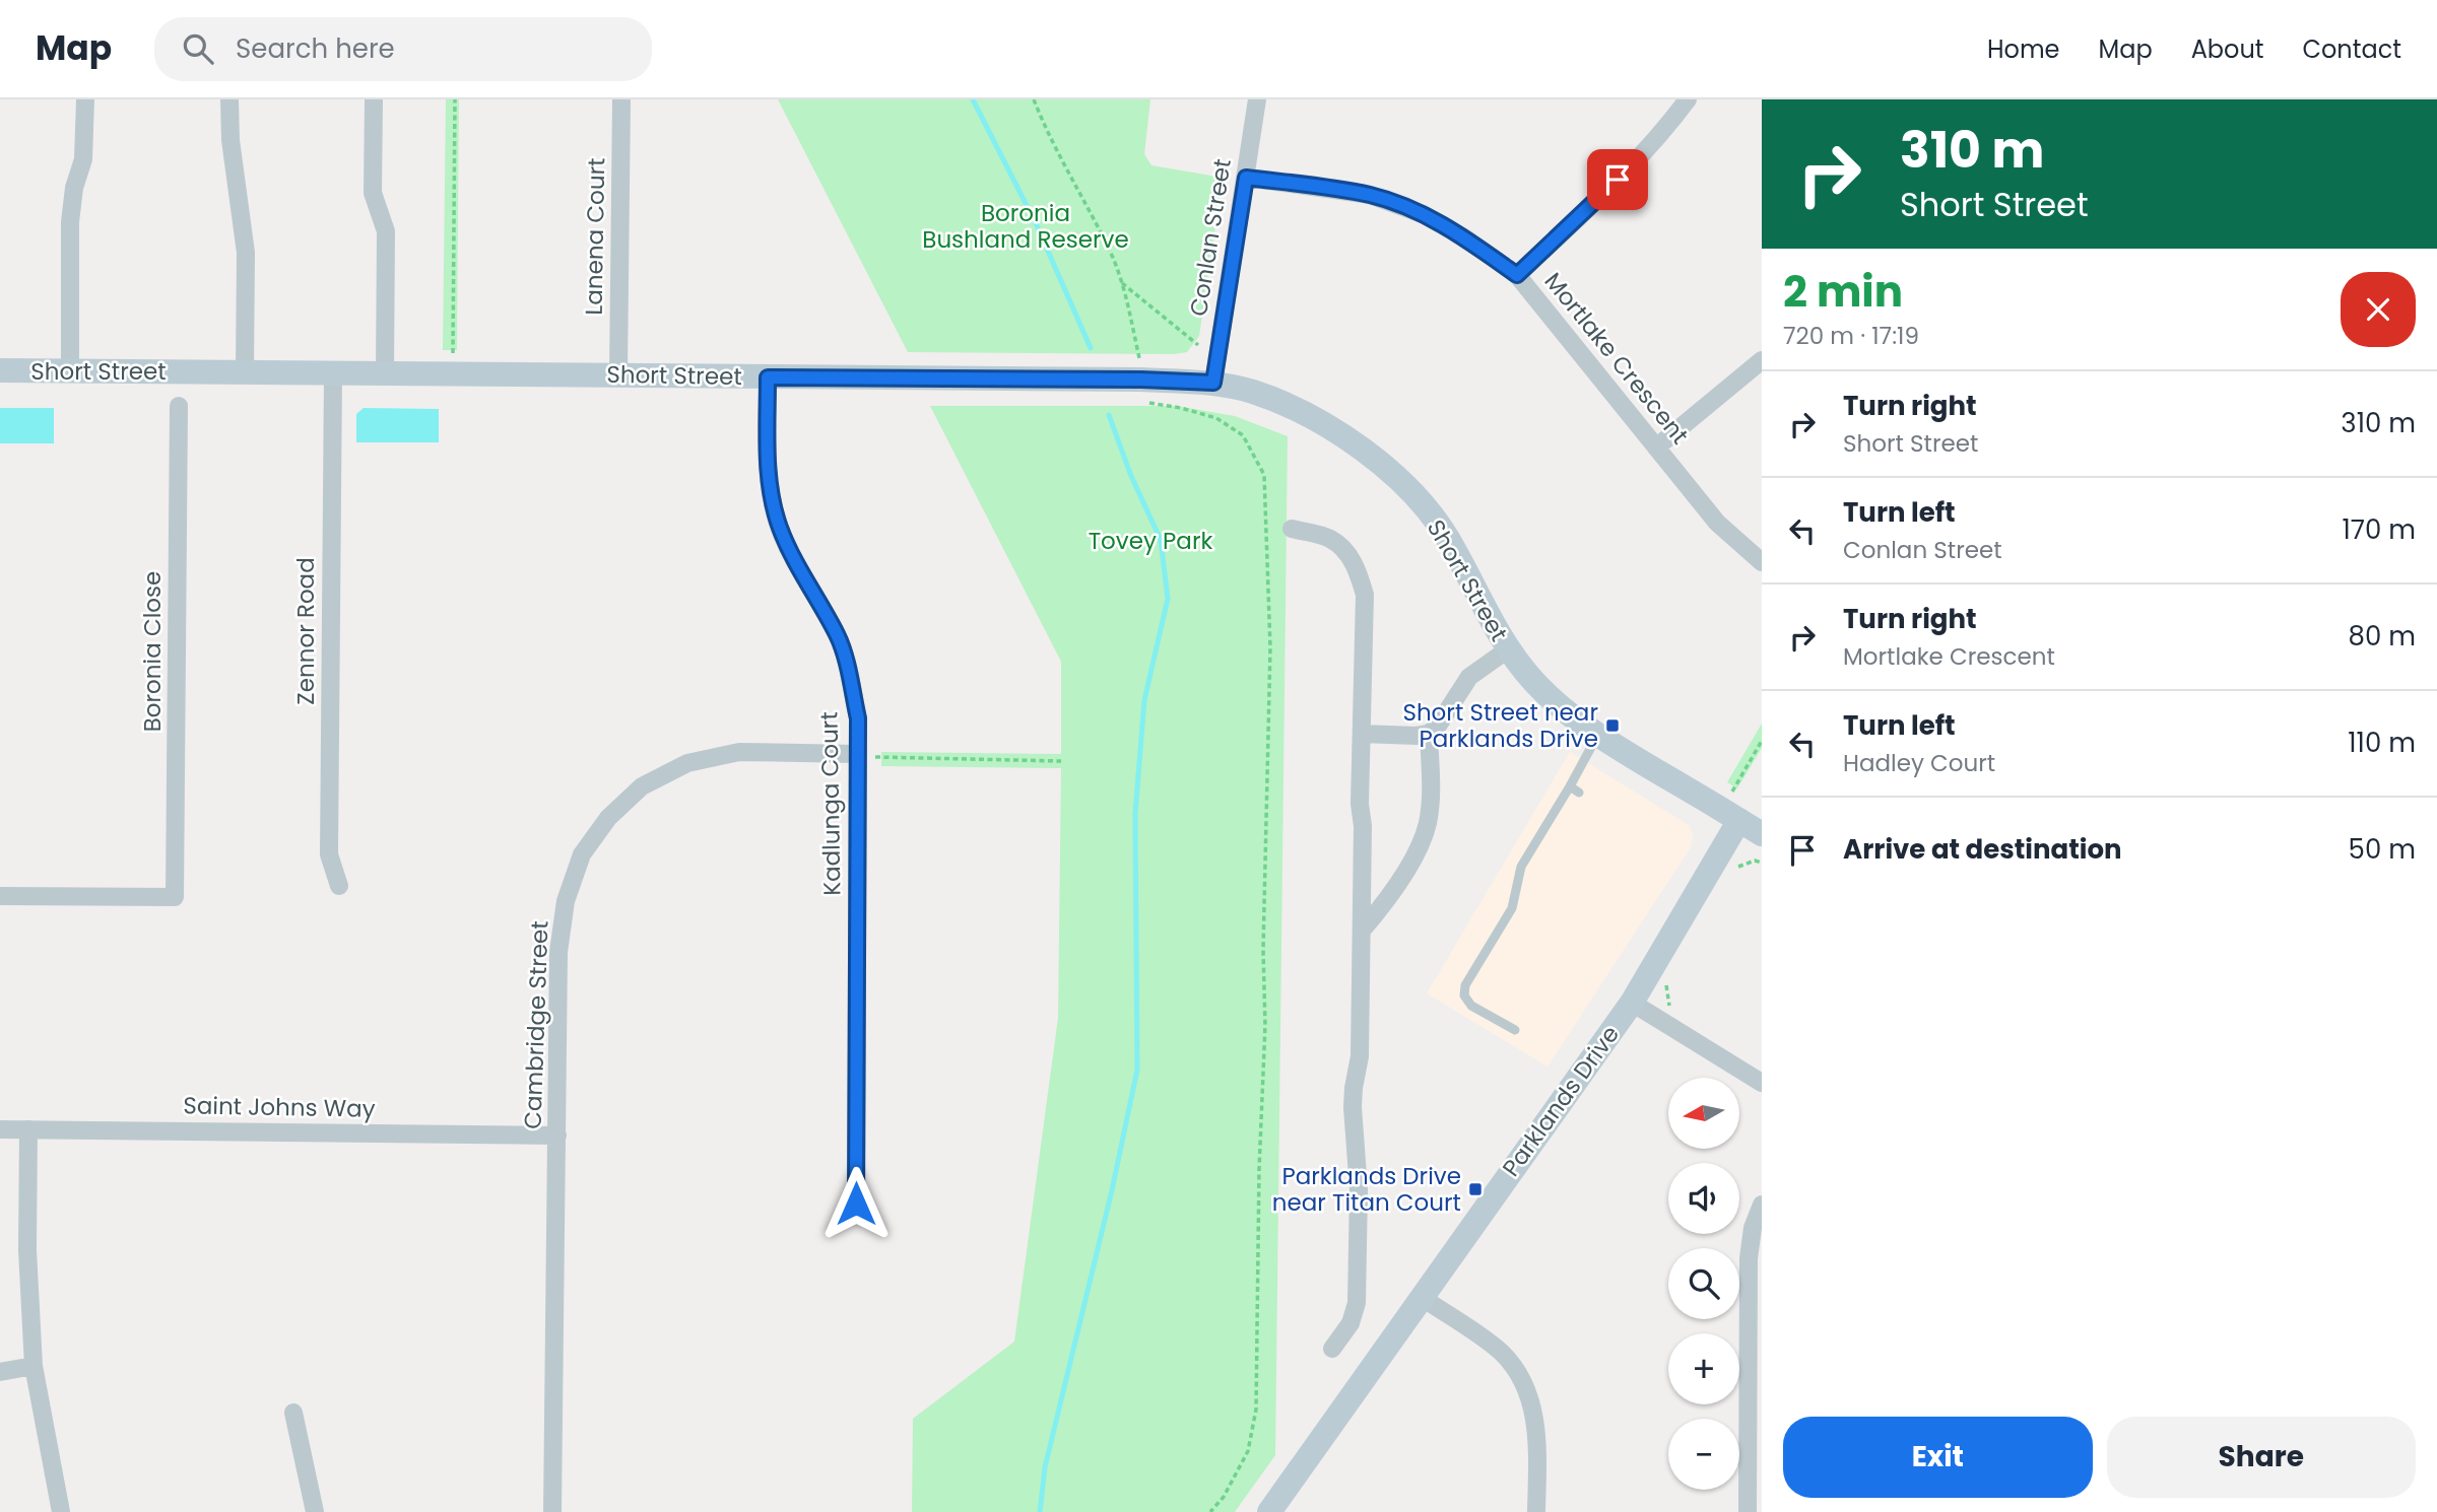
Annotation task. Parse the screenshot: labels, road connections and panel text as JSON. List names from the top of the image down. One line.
{"streets":{"street":["Lanena Court","Conlan Street","Mortlake Crescent","Short Street","Zennor Road","Boronia Close","Kadlunga Court","Cambridge Street","Parklands Drive","Saint Johns Way"]},"crossings":[["Lanena Court","Short Street"],["Conlan Street","Mortlake Crescent"],["Conlan Street","Short Street"],["Short Street","Zennor Road"],["Short Street","Kadlunga Court"],["Short Street","Parklands Drive"],["Kadlunga Court","Cambridge Street"],["Cambridge Street","Saint Johns Way"]],"parks":["Boronia Bushland Reserve","Tovey Park"],"places":{"transit":["Short Street near Parklands Drive","Parklands Drive near Titan Court"]},"north":"left","page":{"header":"Map","search":"Search here","nav":["Home","Map","About","Contact"],"turn":["310 m","Short Street"],"heading":["2 min","720 m · 17:19"],"list":[{"name":"Turn right","note":"Short Street","value":"310 m"},{"name":"Turn left","note":"Conlan Street","value":"170 m"},{"name":"Turn right","note":"Mortlake Crescent","value":"80 m"},{"name":"Turn left","note":"Hadley Court","value":"110 m"},{"name":"Arrive at destination","value":"50 m"}],"map_buttons":["+","−"],"buttons":["Exit","Share"]}}
